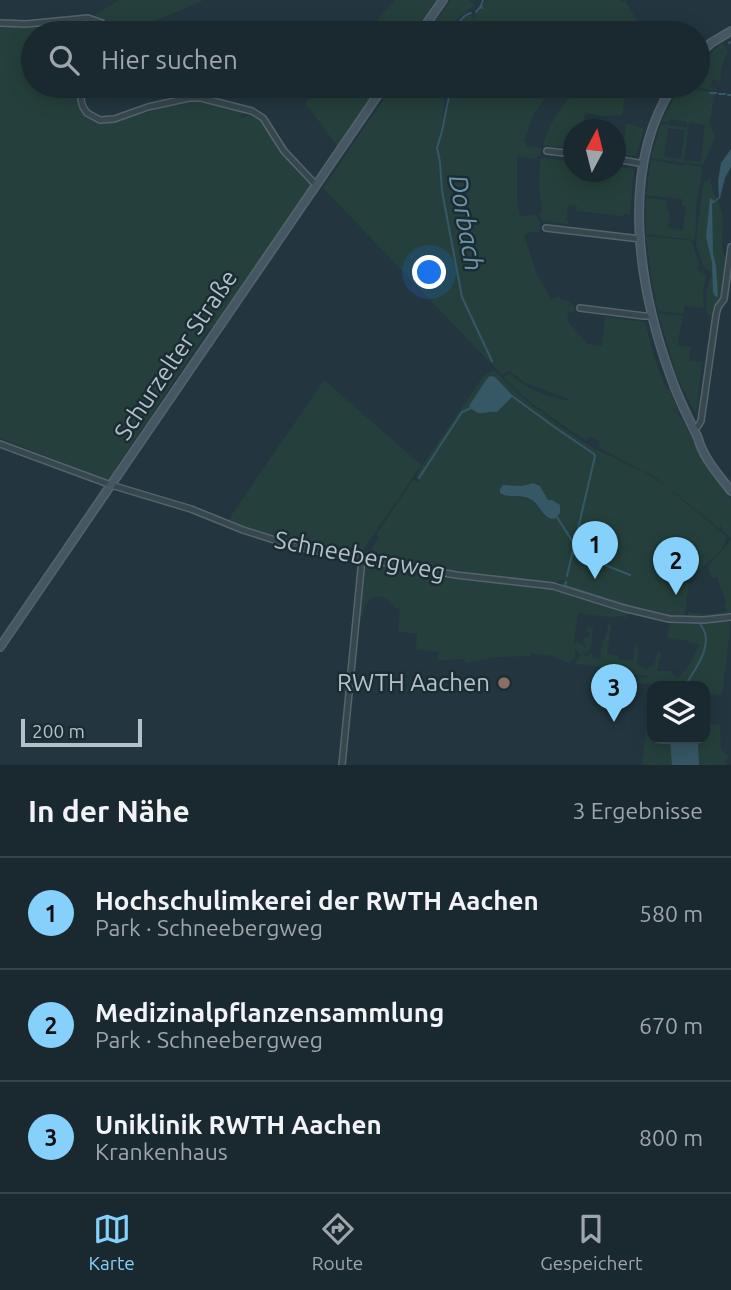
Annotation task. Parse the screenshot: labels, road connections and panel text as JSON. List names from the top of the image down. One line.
{"streets":{"street":["Schurzelter Straße","Schneebergweg"]},"crossings":[["Schurzelter Straße","Schneebergweg"]],"water":["Dorbach"],"places":["RWTH Aachen"],"scale_bar":"200 m","north":"top","page":{"search":"Hier suchen","pins":["1","2","3"],"scale":"200 m","heading":["In der Nähe","3 Ergebnisse"],"list":[{"mark":"1","name":"Hochschulimkerei der RWTH Aachen","note":"Park · Schneebergweg","value":"580 m"},{"mark":"2","name":"Medizinalpflanzensammlung","note":"Park · Schneebergweg","value":"670 m"},{"mark":"3","name":"Uniklinik RWTH Aachen","note":"Krankenhaus","value":"800 m"}],"nav":["Karte","Route","Gespeichert"]}}
